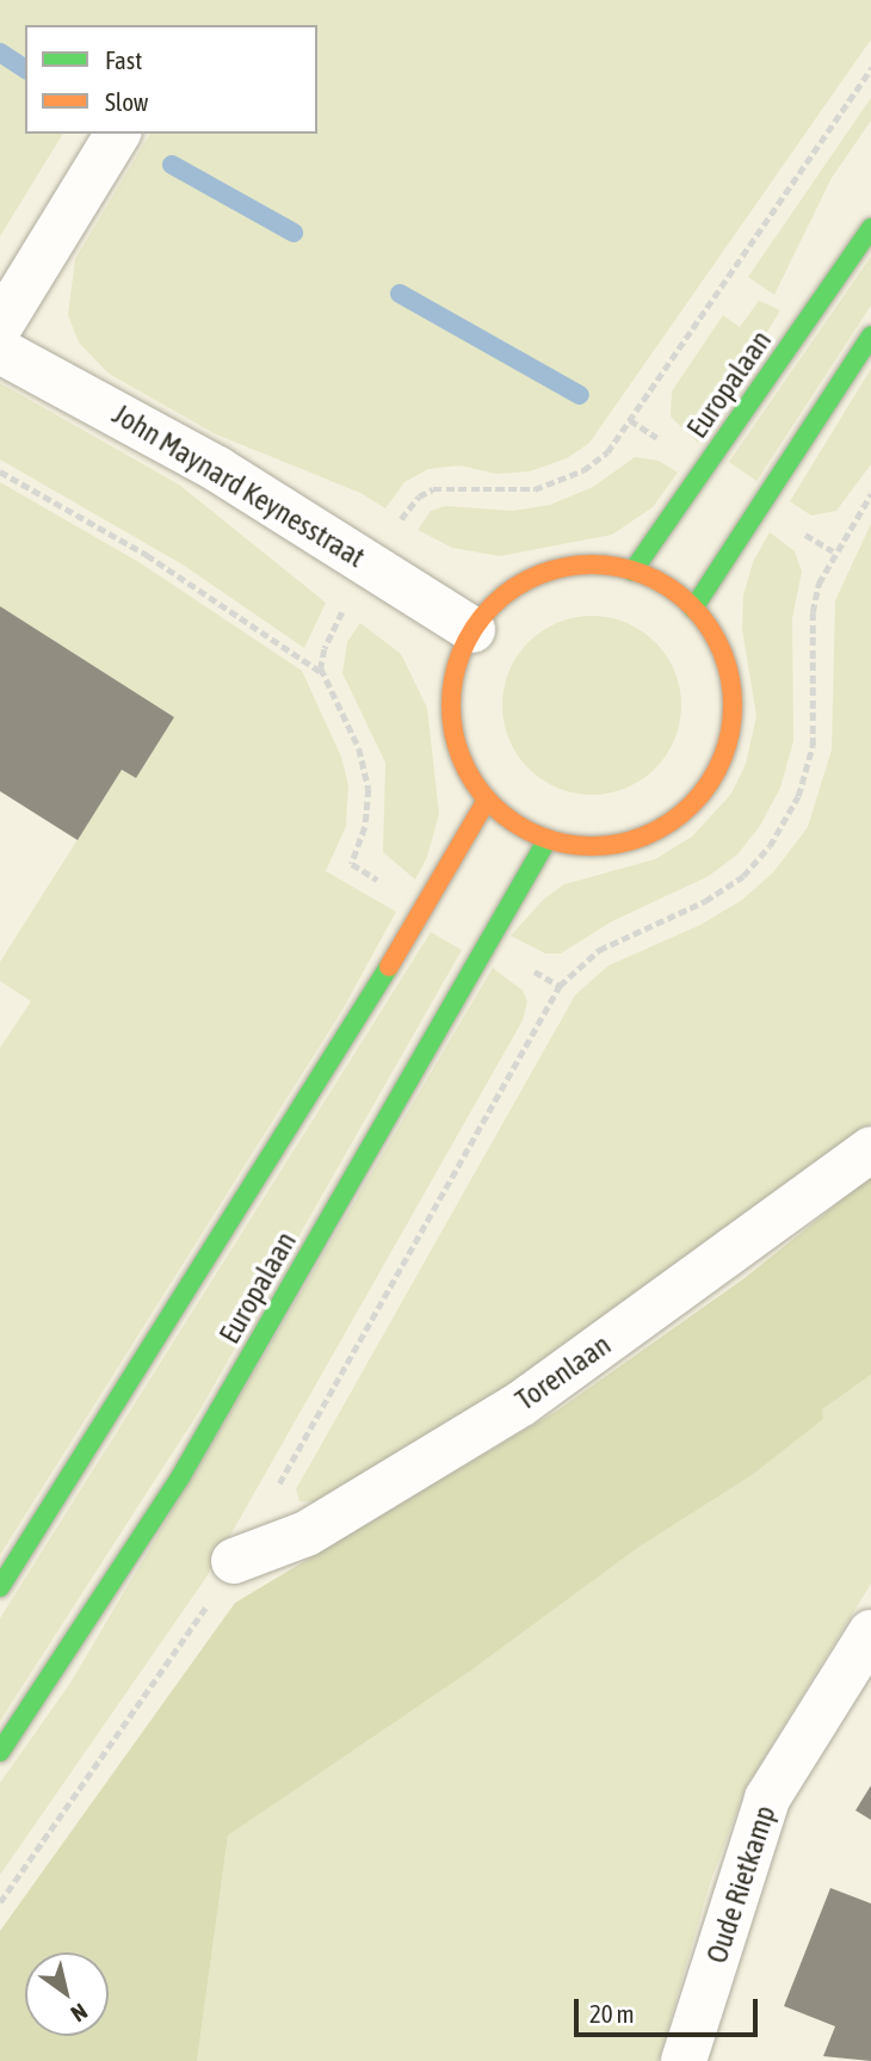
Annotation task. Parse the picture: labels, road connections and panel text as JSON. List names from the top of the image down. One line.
{"streets":{"street":["Europalaan","John Maynard Keynesstraat","Torenlaan","Oude Rietkamp"]},"crossings":[["Europalaan","John Maynard Keynesstraat"]],"legend":["Fast","Slow"],"scale_bar":"20 m","north":"bottom right"}
